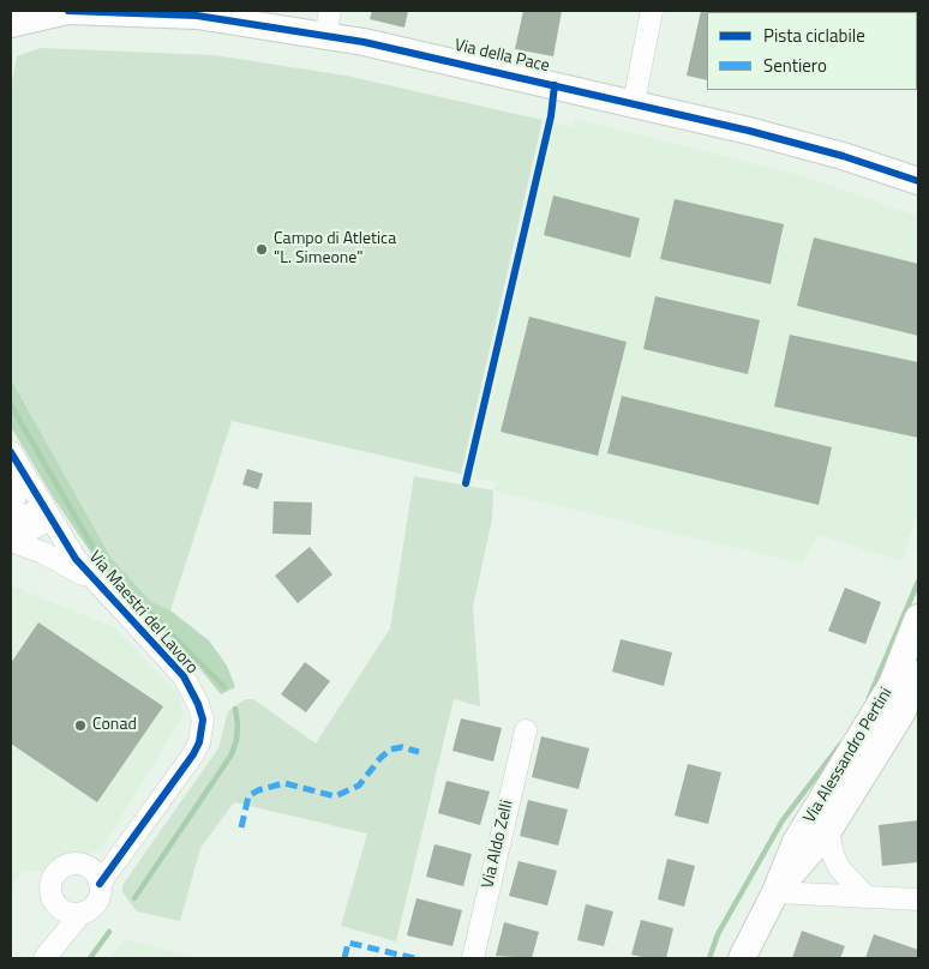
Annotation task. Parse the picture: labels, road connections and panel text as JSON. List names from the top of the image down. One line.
{"streets":{"street":["Via della Pace","Via Maestri del Lavoro","Via Alessandro Pertini","Via Aldo Zelli"]},"places":["Campo di Atletica \"L. Simeone\"","Conad"],"legend":["Pista ciclabile","Sentiero"]}
